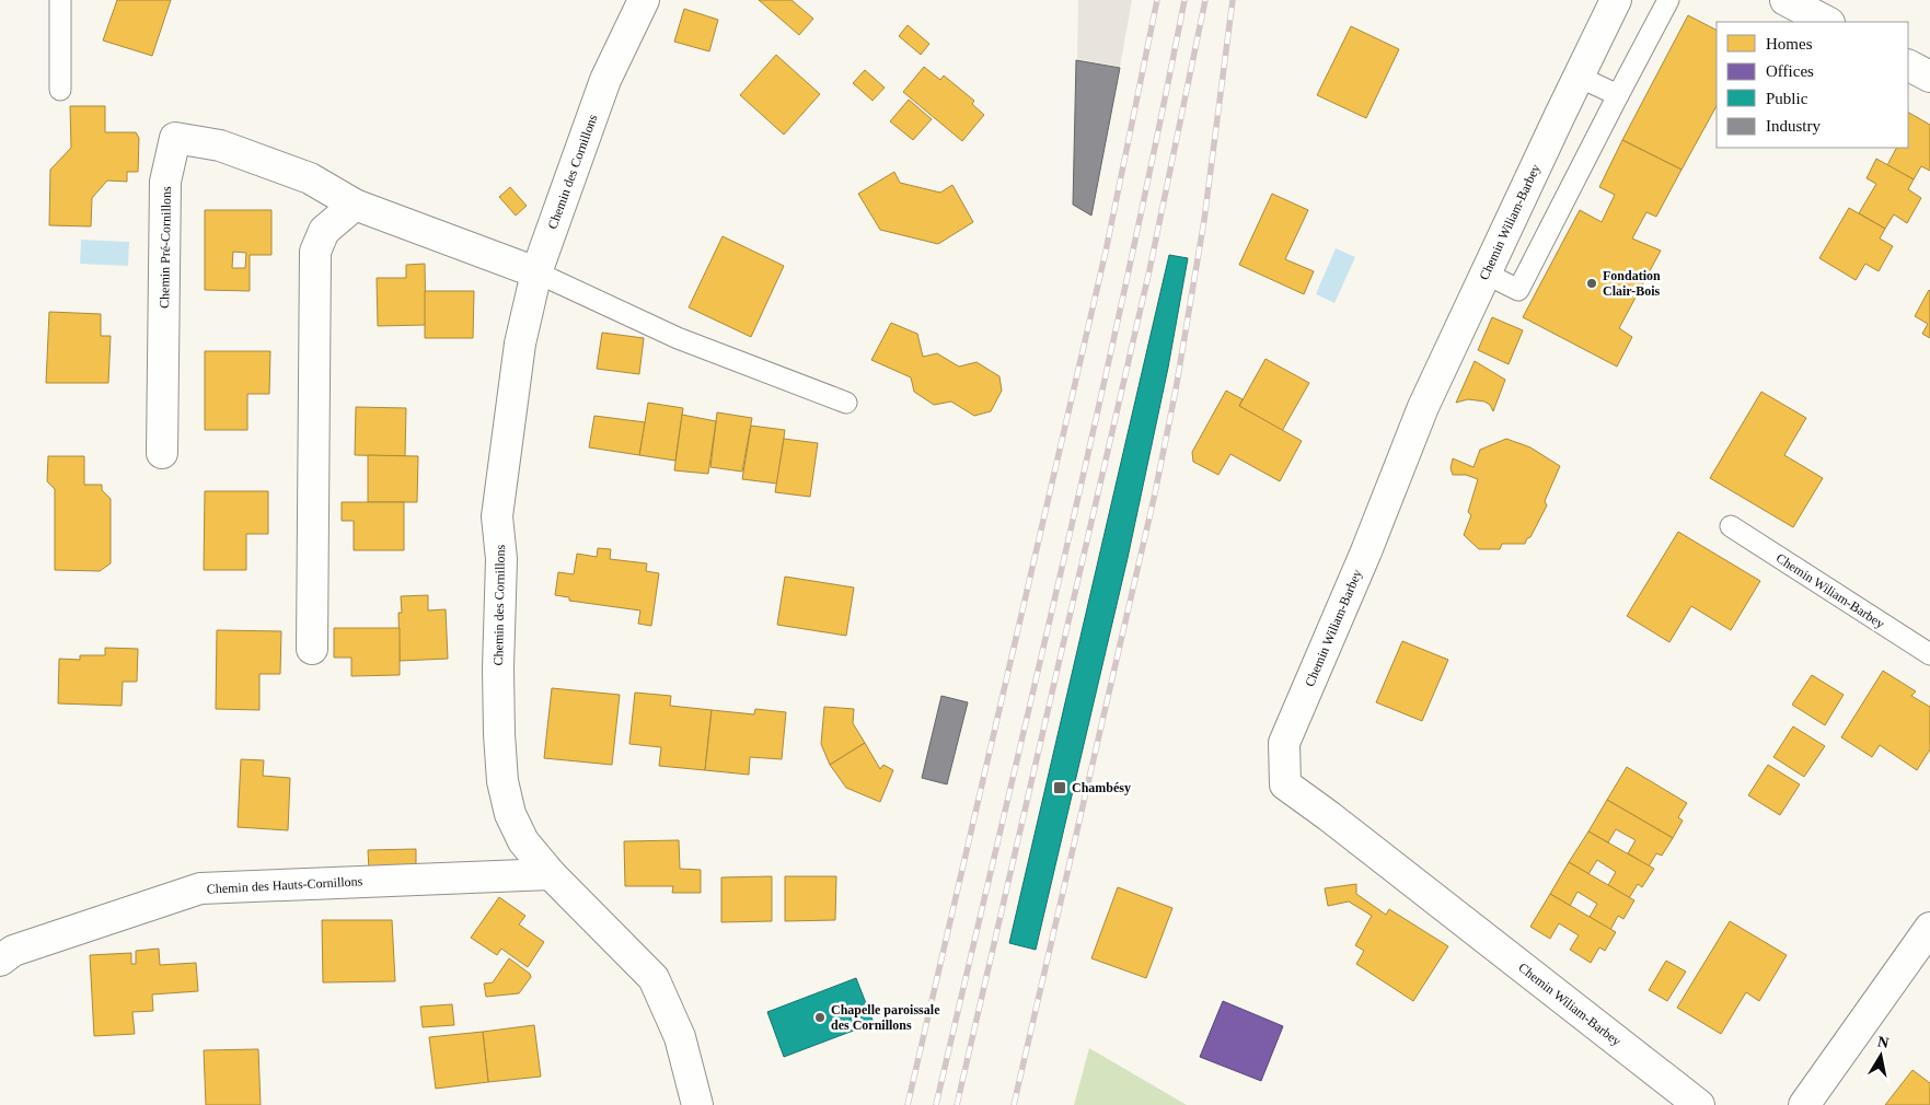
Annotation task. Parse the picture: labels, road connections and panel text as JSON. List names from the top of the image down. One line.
{"streets":{"street":["Chemin des Cornillons","Chemin Wiliam-Barbey","Chemin Pré-Cornillons","Chemin des Hauts-Cornillons"]},"crossings":[["Chemin des Cornillons","Chemin Pré-Cornillons"],["Chemin des Cornillons","Chemin des Hauts-Cornillons"]],"places":{"other":["Fondation Clair-Bois","Chapelle paroissale des Cornillons"],"transit":["Chambésy"]},"legend":["Homes","Offices","Public","Industry"],"north":"top"}
